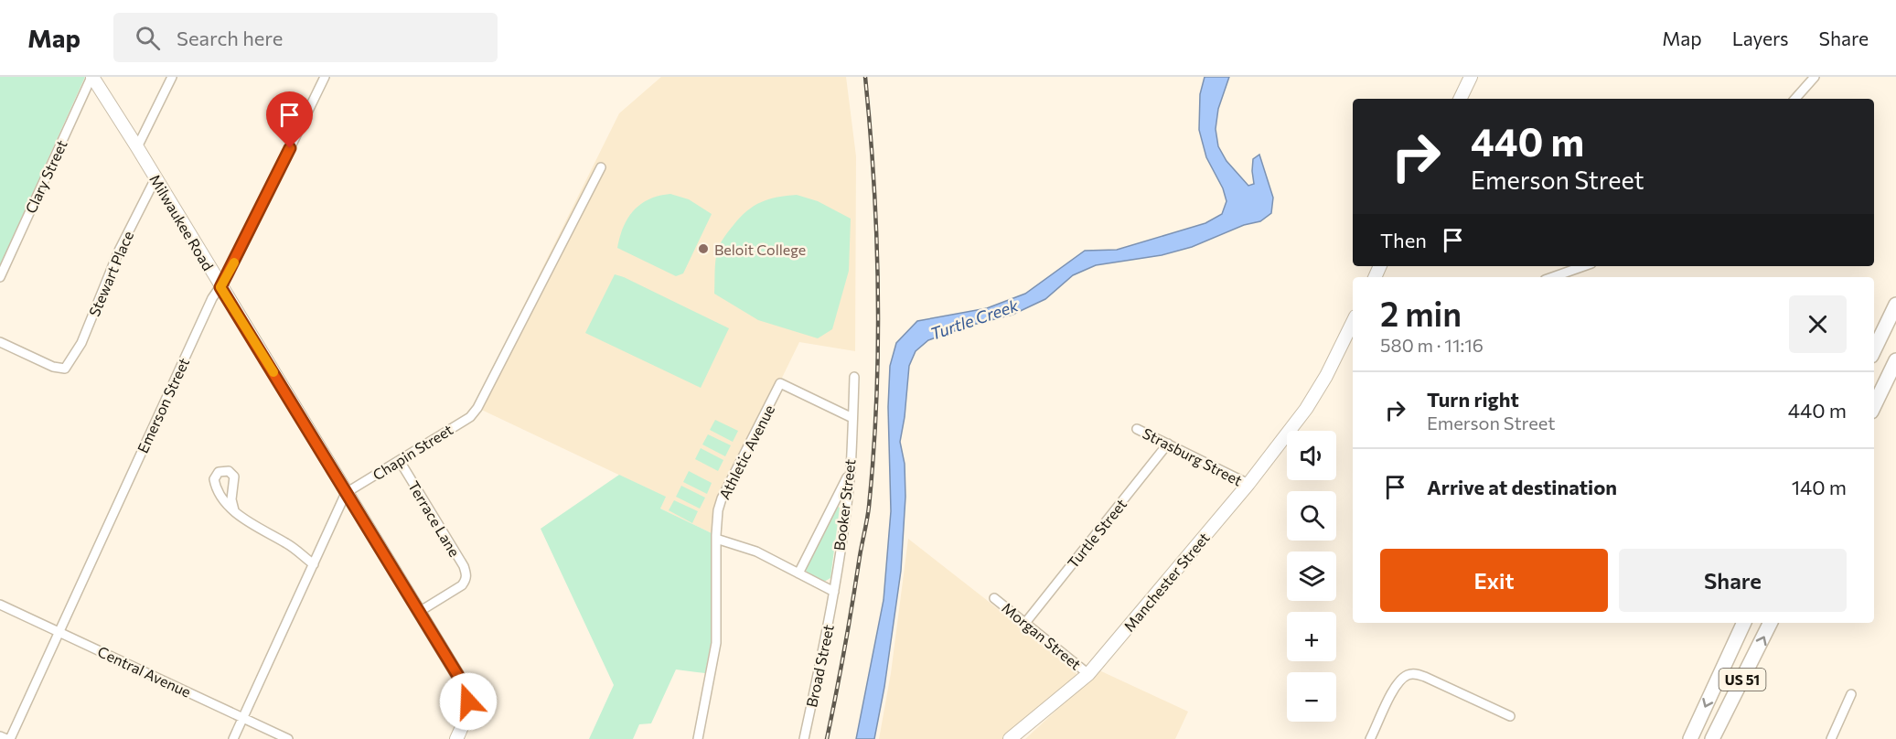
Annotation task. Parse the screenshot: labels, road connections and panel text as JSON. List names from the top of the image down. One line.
{"streets":{"main road":["US 51"],"street":["Clary Street","Milwaukee Road","Stewart Place","Emerson Street","Chapin Street","Athletic Avenue","Strasburg Street","Booker Street","Terrace Lane","Turtle Street","Manchester Street","Morgan Street","Broad Street","Central Avenue"]},"crossings":[["Clary Street","Milwaukee Road"],["Milwaukee Road","Stewart Place"],["Milwaukee Road","Emerson Street"],["Milwaukee Road","Chapin Street"],["Milwaukee Road","Terrace Lane"],["Emerson Street","Central Avenue"],["Chapin Street","Terrace Lane"],["Athletic Avenue","Booker Street"],["Strasburg Street","Turtle Street"],["Strasburg Street","Manchester Street"],["Booker Street","Broad Street"],["Turtle Street","Morgan Street"],["Manchester Street","Morgan Street"]],"water":["Turtle Creek"],"places":["Beloit College"],"page":{"header":"Map","search":"Search here","nav":["Map","Layers","Share"],"turn":["440 m","Emerson Street"],"then":"Then","heading":["2 min","580 m · 11:16"],"list":[{"name":"Turn right","note":"Emerson Street","value":"440 m"},{"name":"Arrive at destination","value":"140 m"}],"map_buttons":["+","−"],"buttons":["Exit","Share"]}}
